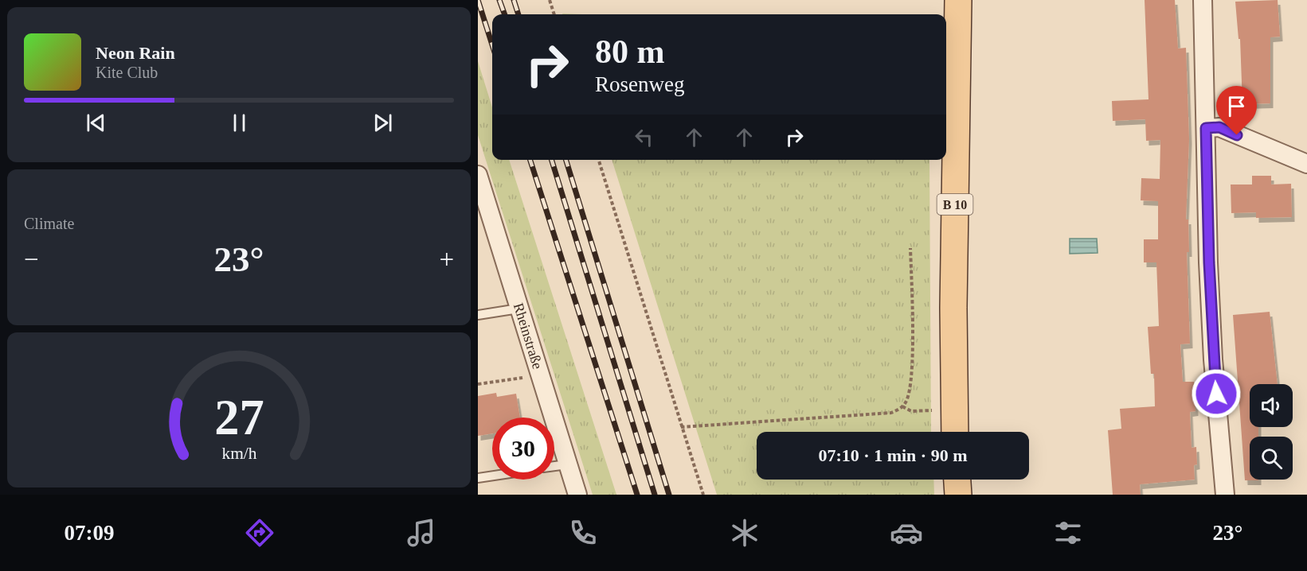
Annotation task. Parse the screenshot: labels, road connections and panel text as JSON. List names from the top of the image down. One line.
{"streets":{"main road":["B 10"],"street":["Rheinstraße"]},"page":{"turn":["80 m","Rosenweg"],"song":["Neon Rain","Kite Club"],"tile":"Climate","heat":["−","23°","+"],"limit":"30","trip":"07:10 · 1 min · 90 m","tabs":["07:09","23°"],"gauge":["27","km/h"]}}
